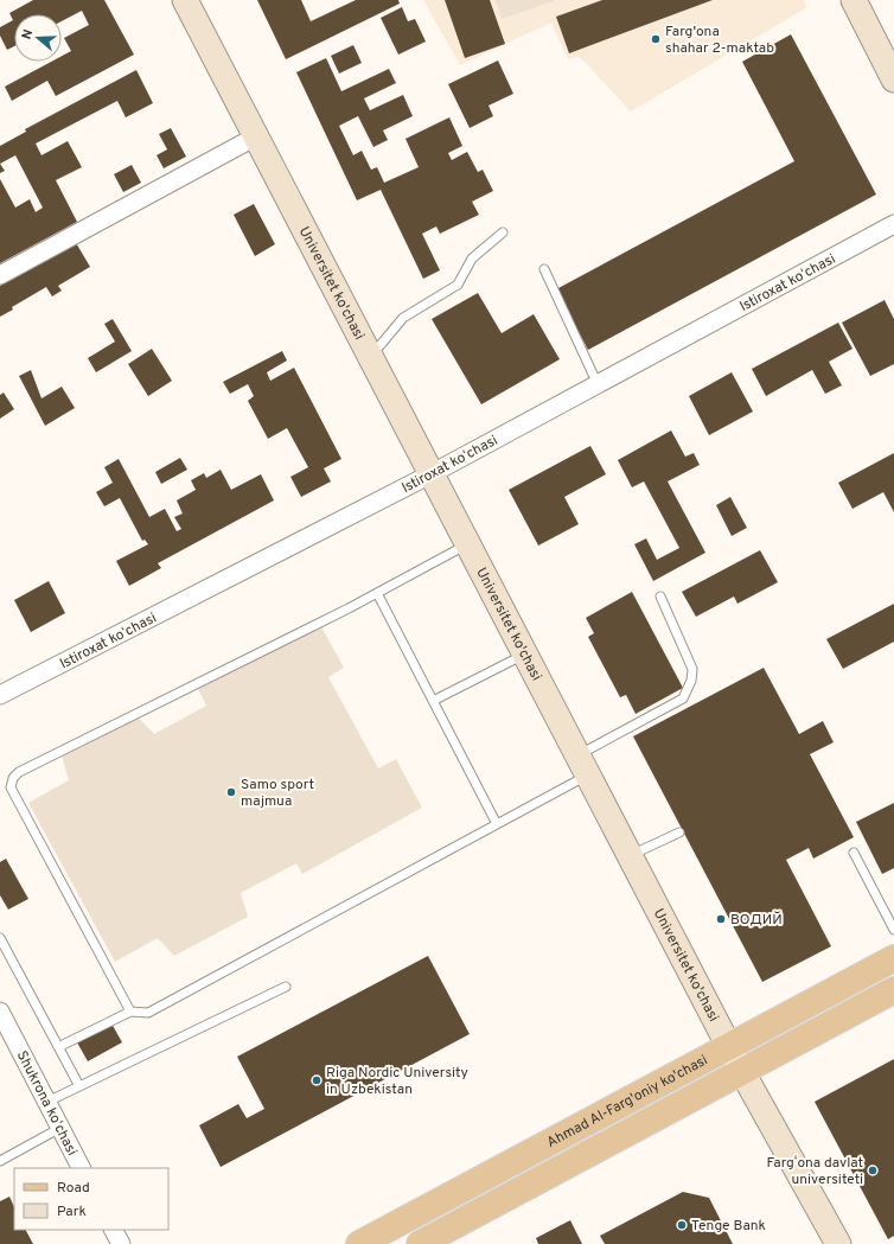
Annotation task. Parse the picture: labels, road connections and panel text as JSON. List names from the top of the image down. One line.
{"streets":{"main road":["Universitet ko'chasi","Ahmad Al-Farg'oniy ko'chasi"],"street":["Istiroxat koʻchasi","Shukrona koʻchasi"]},"crossings":[["Istiroxat koʻchasi","Universitet ko'chasi"],["Universitet ko'chasi","Ahmad Al-Farg'oniy ko'chasi"]],"places":["Farg'ona shahar 2-maktab","Samo sport majmua","ВОДИЙ","Riga Nordic University in Uzbekistan","Fargʻona davlat universiteti","Tenge Bank"],"legend":["Road","Park"],"north":"left"}
